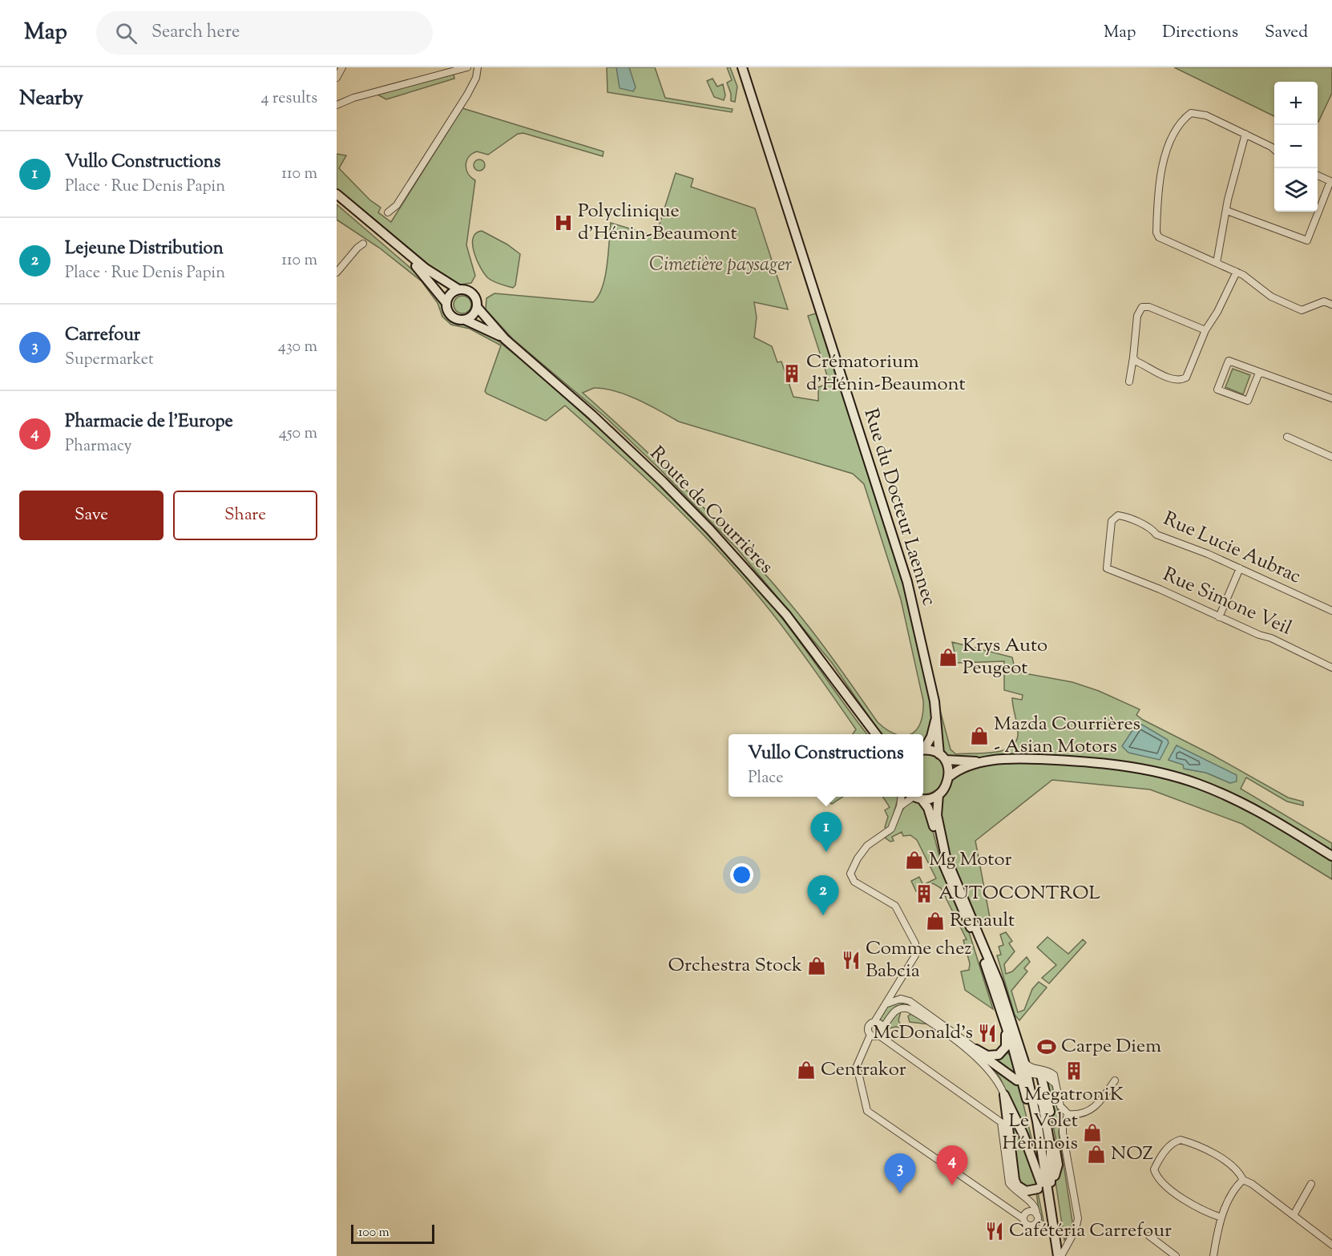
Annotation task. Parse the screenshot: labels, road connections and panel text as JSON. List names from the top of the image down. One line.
{"streets":{"street":["Rue du Docteur Laennec","Route de Courrières","Rue Lucie Aubrac","Rue Simone Veil"]},"crossings":[["Rue Lucie Aubrac","Rue Simone Veil"]],"parks":["Cimetière paysager"],"places":{"hospital":["Polyclinique d'Hénin-Beaumont"],"building":["Crématorium d'Hénin-Beaumont","AUTOCONTROL","MegatroniK"],"shop":["Krys Auto Peugeot","Mazda Courrières - Asian Motors","Mg Motor","Renault","Orchestra Stock","Centrakor","Le Volet Héninois","NOZ"],"restaurant":["Comme chez Babcia","McDonald's","Cafétéria Carrefour"],"sports":["Carpe Diem"]},"scale_bar":"100 m","page":{"header":"Map","search":"Search here","nav":["Map","Directions","Saved"],"heading":["Nearby","4 results"],"map_buttons":["+","−"],"list":[{"mark":"1","name":"Vullo Constructions","note":"Place · Rue Denis Papin","value":"110 m"},{"mark":"2","name":"Lejeune Distribution","note":"Place · Rue Denis Papin","value":"110 m"},{"mark":"3","name":"Carrefour","note":"Supermarket","value":"430 m"},{"mark":"4","name":"Pharmacie de l'Europe","note":"Pharmacy","value":"450 m"}],"buttons":["Save","Share"],"popup":["Vullo Constructions","Place"],"pins":["1","2","4","3"],"scale":"100 m"}}
